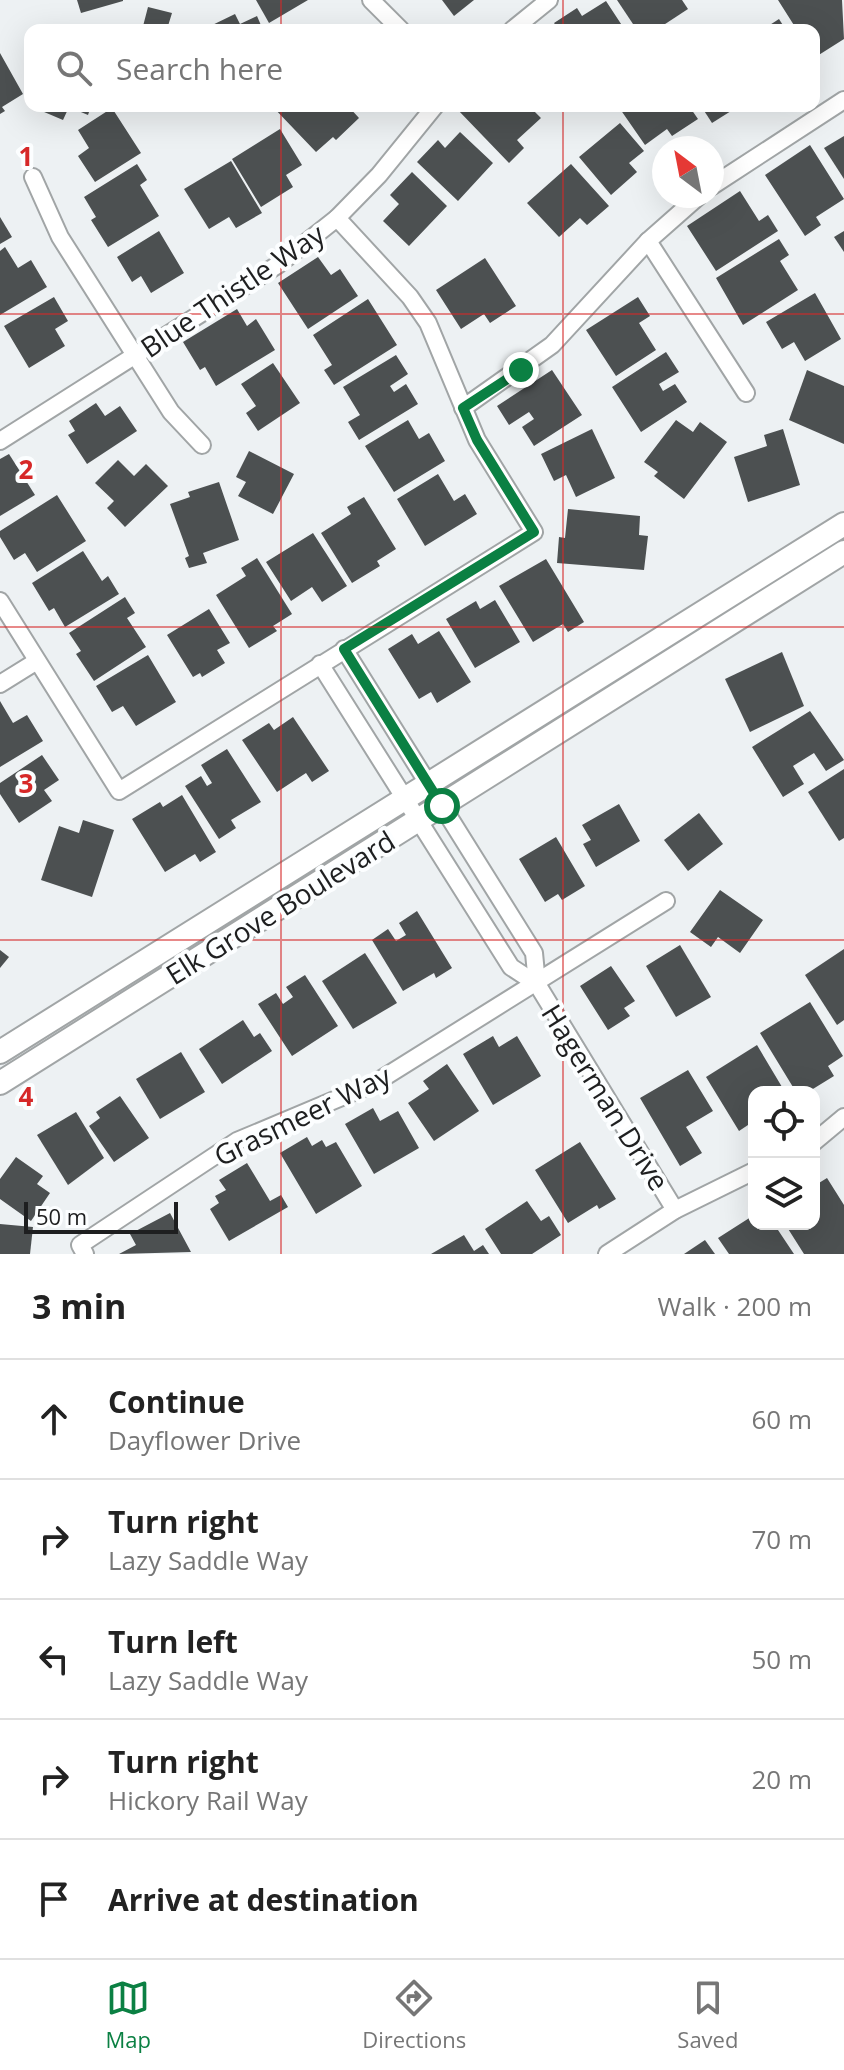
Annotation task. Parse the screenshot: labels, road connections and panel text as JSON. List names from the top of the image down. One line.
{"streets":{"main road":["Elk Grove Boulevard"],"street":["Blue Thistle Way","Hagerman Drive","Grasmeer Way"]},"crossings":[["Elk Grove Boulevard","Hagerman Drive"],["Hagerman Drive","Grasmeer Way"]],"scale_bar":"50 m","north":"top left","page":{"search":"Search here","scale":"50 m","heading":["3 min","Walk · 200 m"],"list":[["Continue","Dayflower Drive","60 m"],["Turn right","Lazy Saddle Way","70 m"],["Turn left","Lazy Saddle Way","50 m"],["Turn right","Hickory Rail Way","20 m"],"Arrive at destination"],"nav":["Map","Directions","Saved"]},"grid":{"rows":["1","2","3","4"]}}
